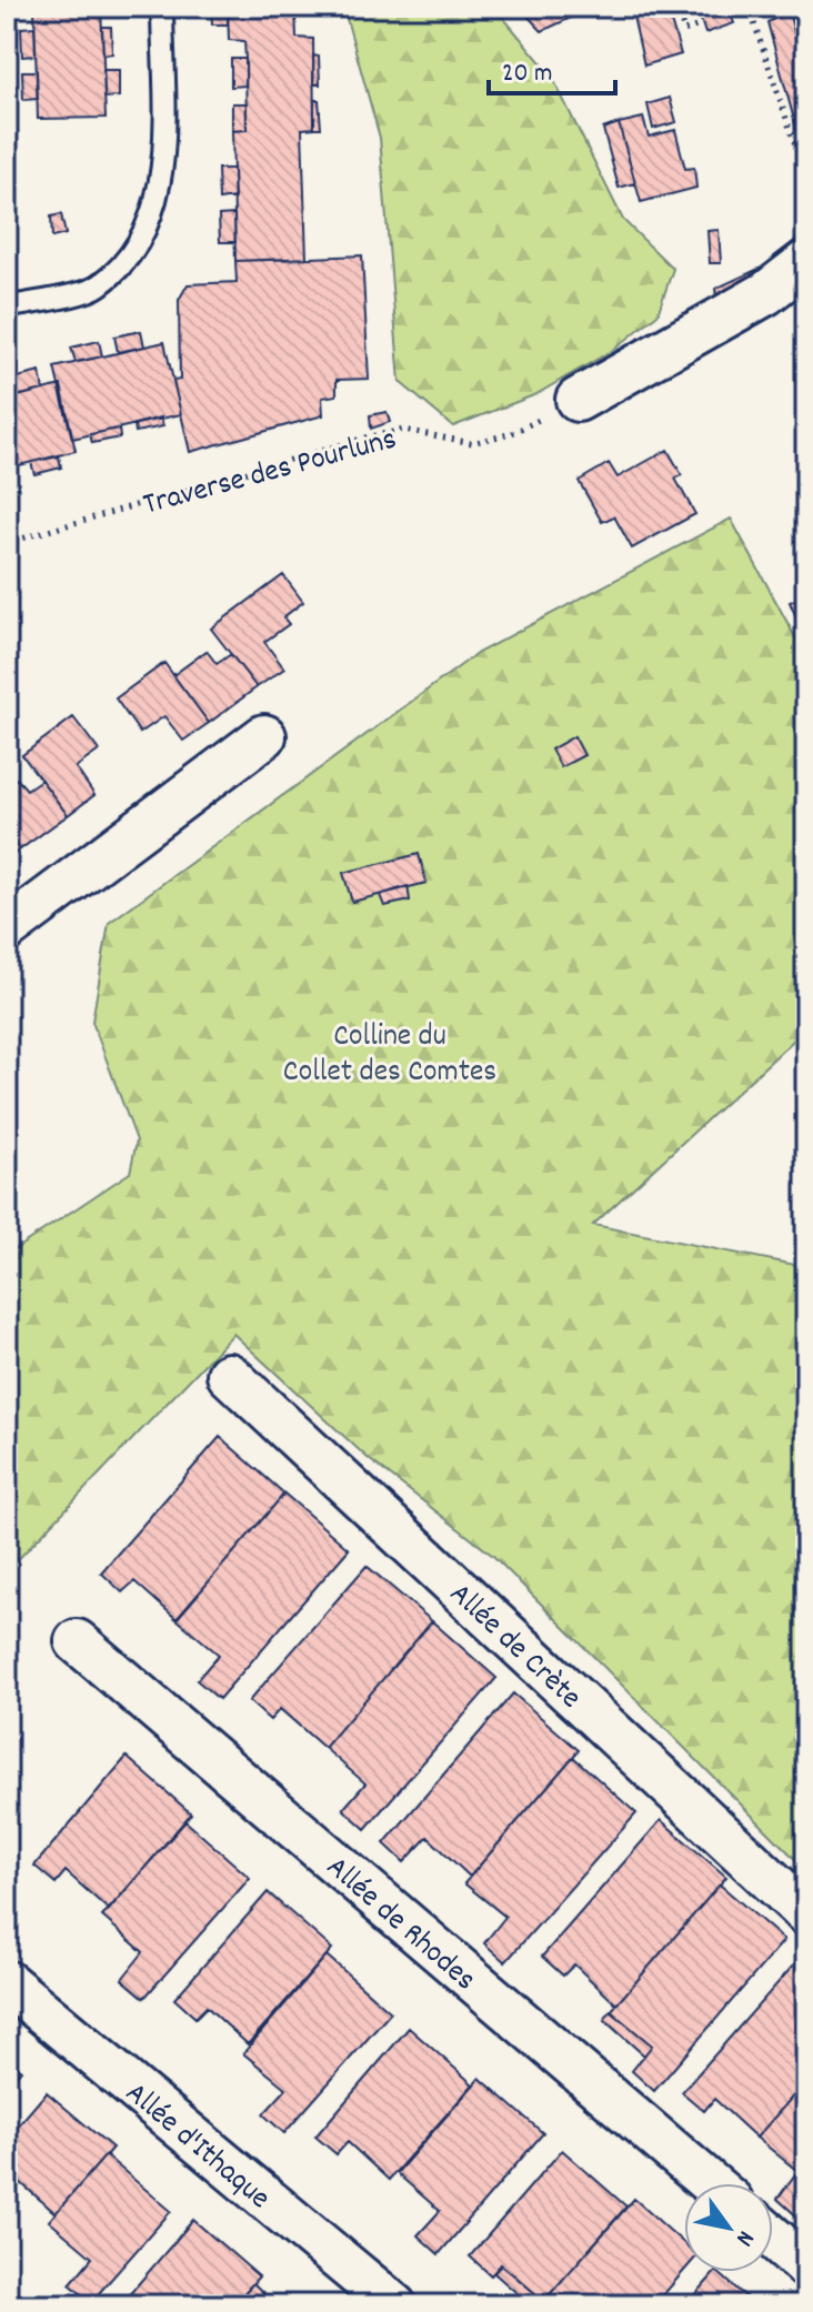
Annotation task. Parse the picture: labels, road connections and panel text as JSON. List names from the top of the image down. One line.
{"streets":{"street":["Allée de Crète","Allée de Rhodes","Allée d'Ithaque"],"path":["Traverse des Pourluns"]},"parks":["Colline du Collet des Comtes"],"scale_bar":"20 m","north":"bottom right"}
